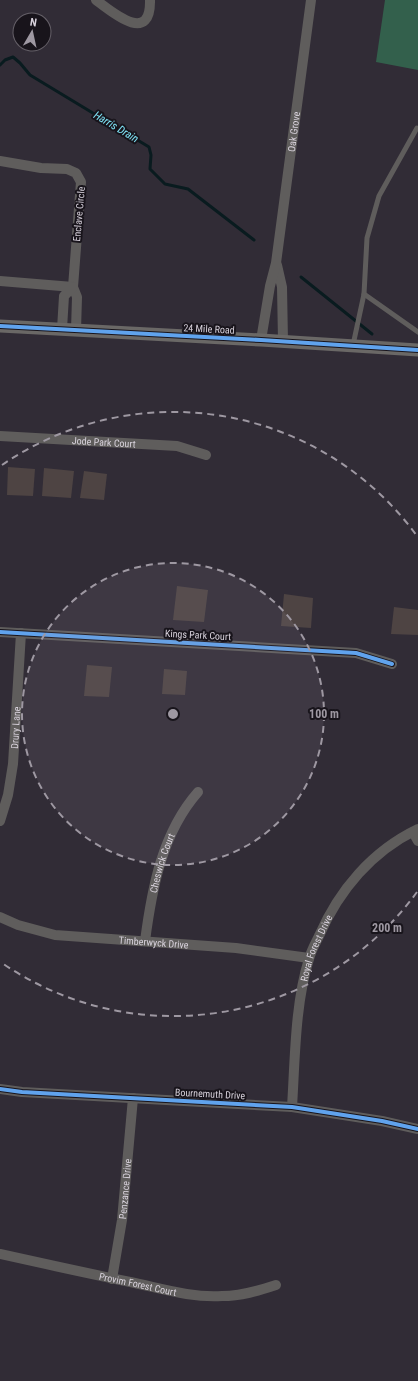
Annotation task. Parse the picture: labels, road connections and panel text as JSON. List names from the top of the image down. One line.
{"streets":{"street":["Oak Grove","Enclave Circle","24 Mile Road","Jode Park Court","Kings Park Court","Drury Lane","Cheswick Court","Timberwyck Drive","Royal Forest Drive","Bournemuth Drive","Penzance Drive","Provim Forest Court"]},"crossings":[["Oak Grove","24 Mile Road"],["Enclave Circle","24 Mile Road"],["Kings Park Court","Drury Lane"],["Cheswick Court","Timberwyck Drive"],["Timberwyck Drive","Royal Forest Drive"],["Royal Forest Drive","Bournemuth Drive"],["Bournemuth Drive","Penzance Drive"],["Penzance Drive","Provim Forest Court"]],"water":["Harris Drain"],"north":"top","rings":["100 m","200 m"]}
